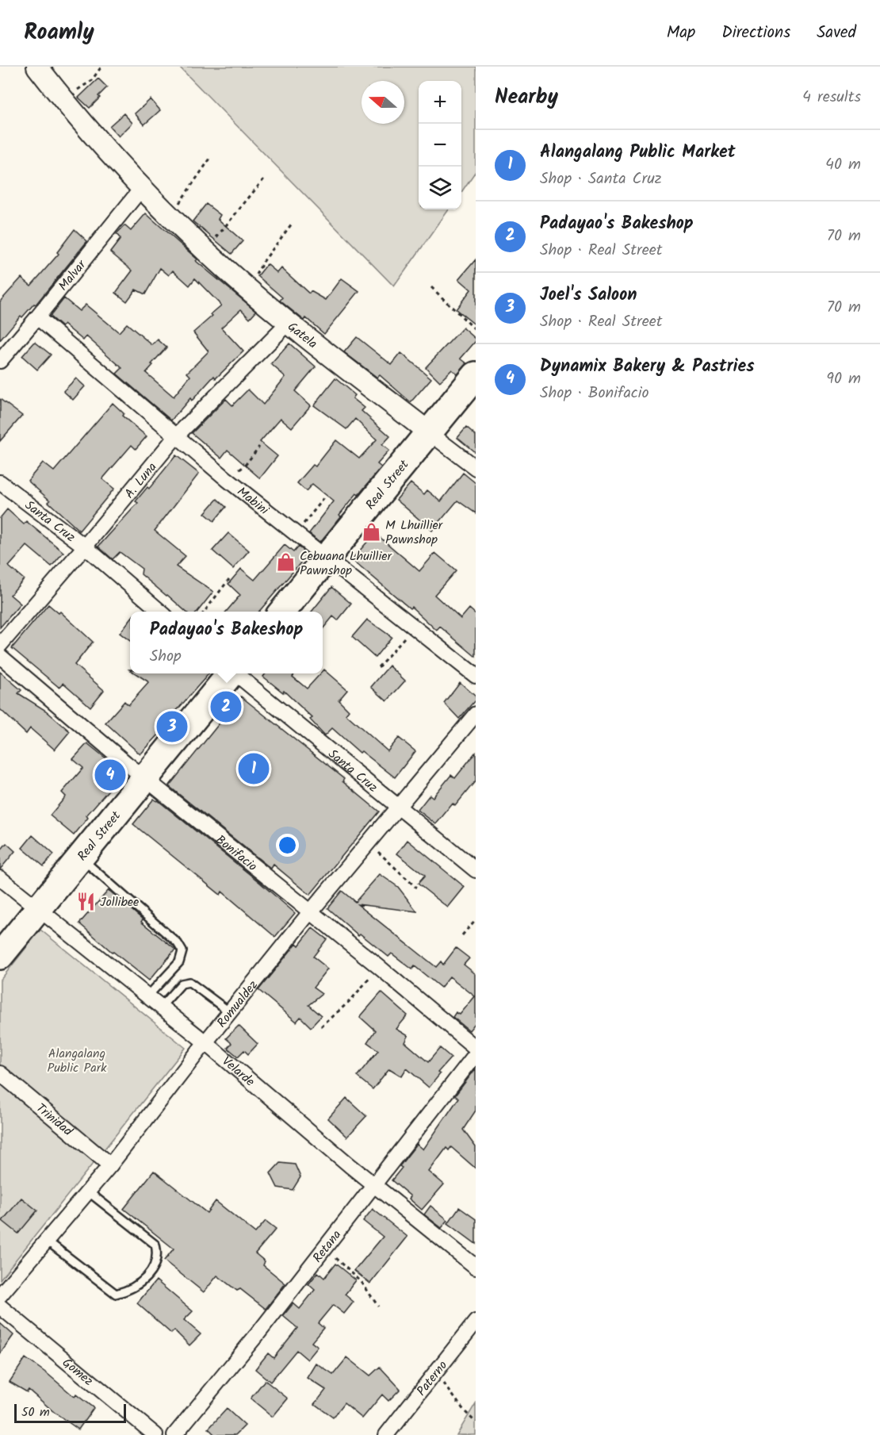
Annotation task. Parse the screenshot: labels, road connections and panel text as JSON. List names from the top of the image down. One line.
{"streets":{"highway":["Real Street"],"street":["Malvar","Gatela","A. Luna","Mabini","Santa Cruz","Bonifacio","Romualdez","Velarde","Trinidad","Retana","Gomez","Paterno"]},"crossings":[["Malvar","Gatela"],["Malvar","Mabini"],["Gatela","A. Luna"],["Gatela","Real Street"],["A. Luna","Mabini"],["A. Luna","Santa Cruz"],["Real Street","Mabini"],["Real Street","Bonifacio"],["Real Street","Velarde"],["Santa Cruz","Romualdez"],["Bonifacio","Romualdez"],["Romualdez","Velarde"],["Romualdez","Trinidad"],["Velarde","Retana"]],"parks":["Alangalang Public Park"],"places":{"shop":["M Lhuillier Pawnshop","Cebuana Lhuillier Pawnshop"],"restaurant":["Jollibee"]},"scale_bar":"50 m","north":"left","page":{"header":"Roamly","nav":["Map","Directions","Saved"],"heading":["Nearby","4 results"],"map_buttons":["+","−"],"list":[{"mark":"1","name":"Alangalang Public Market","note":"Shop · Santa Cruz","value":"40 m"},{"mark":"2","name":"Padayao's Bakeshop","note":"Shop · Real Street","value":"70 m"},{"mark":"3","name":"Joel's Saloon","note":"Shop · Real Street","value":"70 m"},{"mark":"4","name":"Dynamix Bakery & Pastries","note":"Shop · Bonifacio","value":"90 m"}],"popup":["Padayao's Bakeshop","Shop"],"pins":["2","3","1","4"],"scale":"50 m"}}
